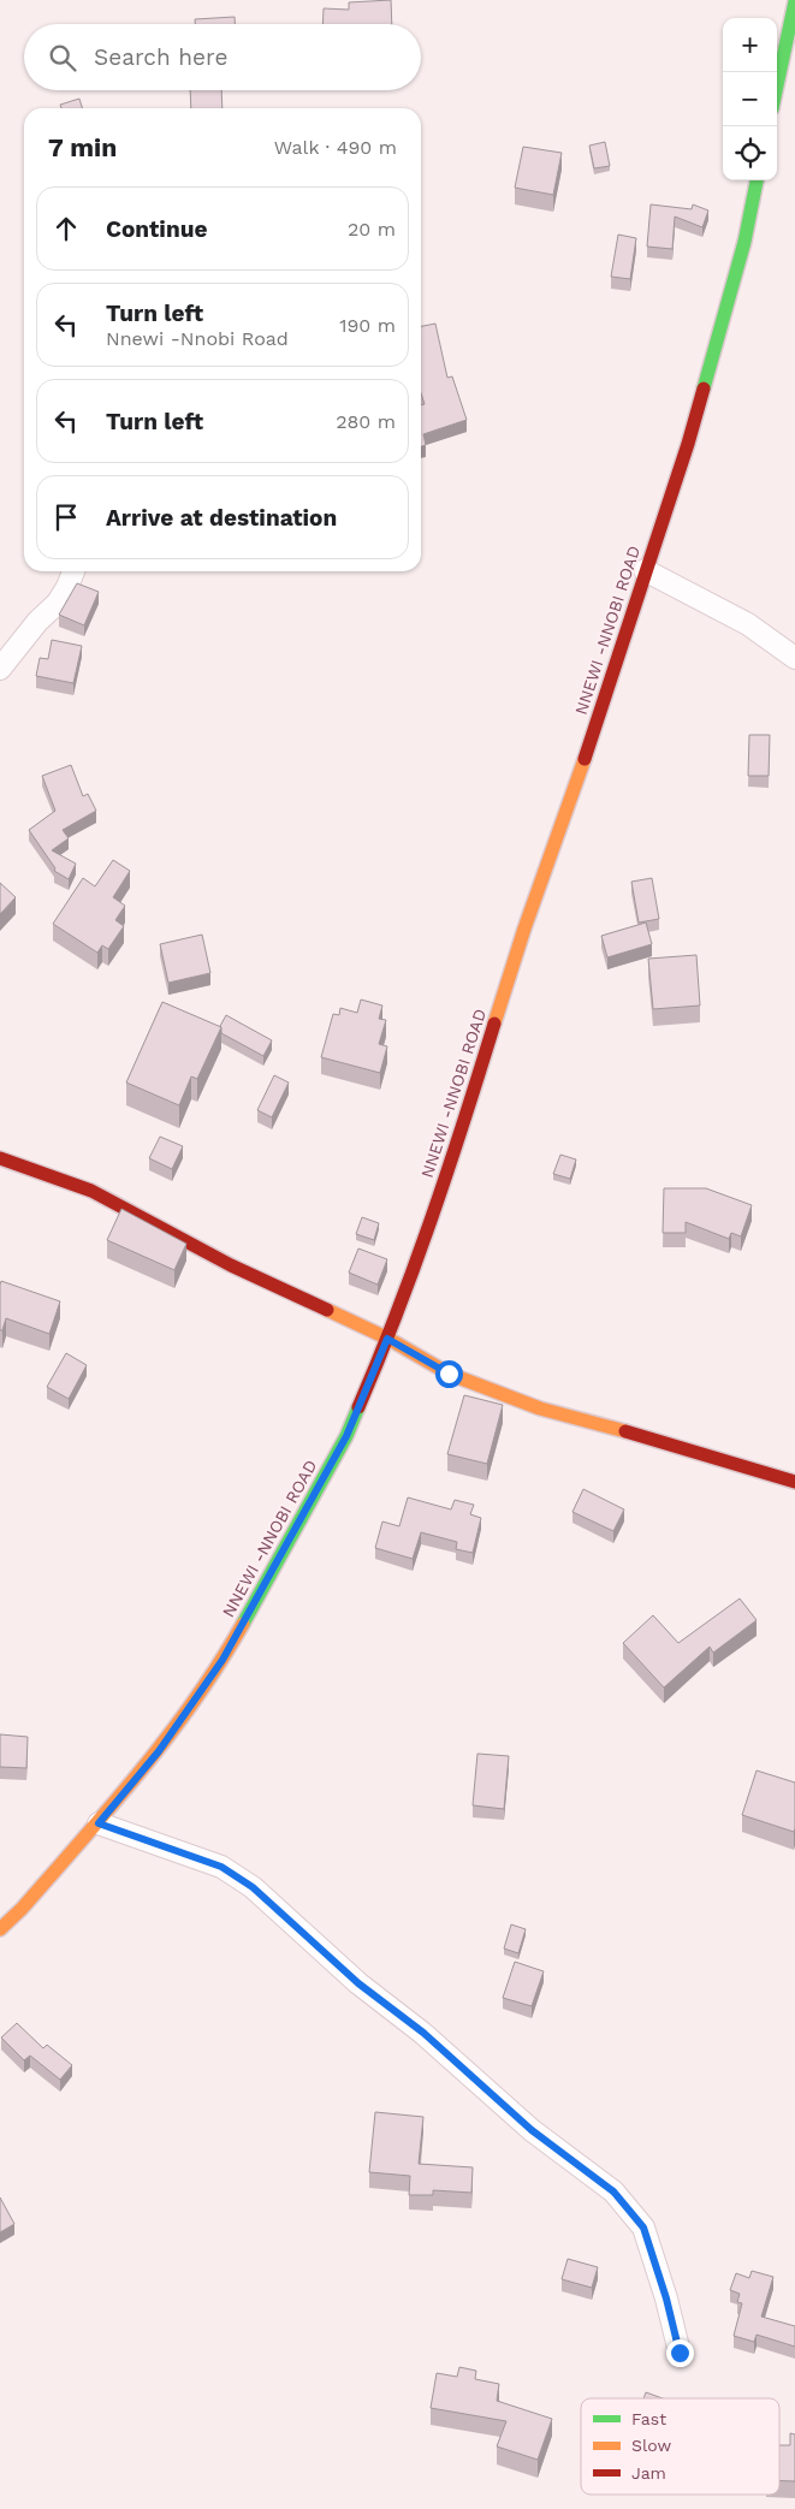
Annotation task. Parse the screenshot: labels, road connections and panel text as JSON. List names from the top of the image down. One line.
{"streets":{"main road":["NNEWI -NNOBI ROAD"]},"legend":["Fast","Slow","Jam"],"page":{"map_buttons":["+","−"],"search":"Search here","heading":["7 min","Walk · 490 m"],"list":[["Continue","20 m"],["Turn left","Nnewi -Nnobi Road","190 m"],["Turn left","280 m"],"Arrive at destination"]}}
